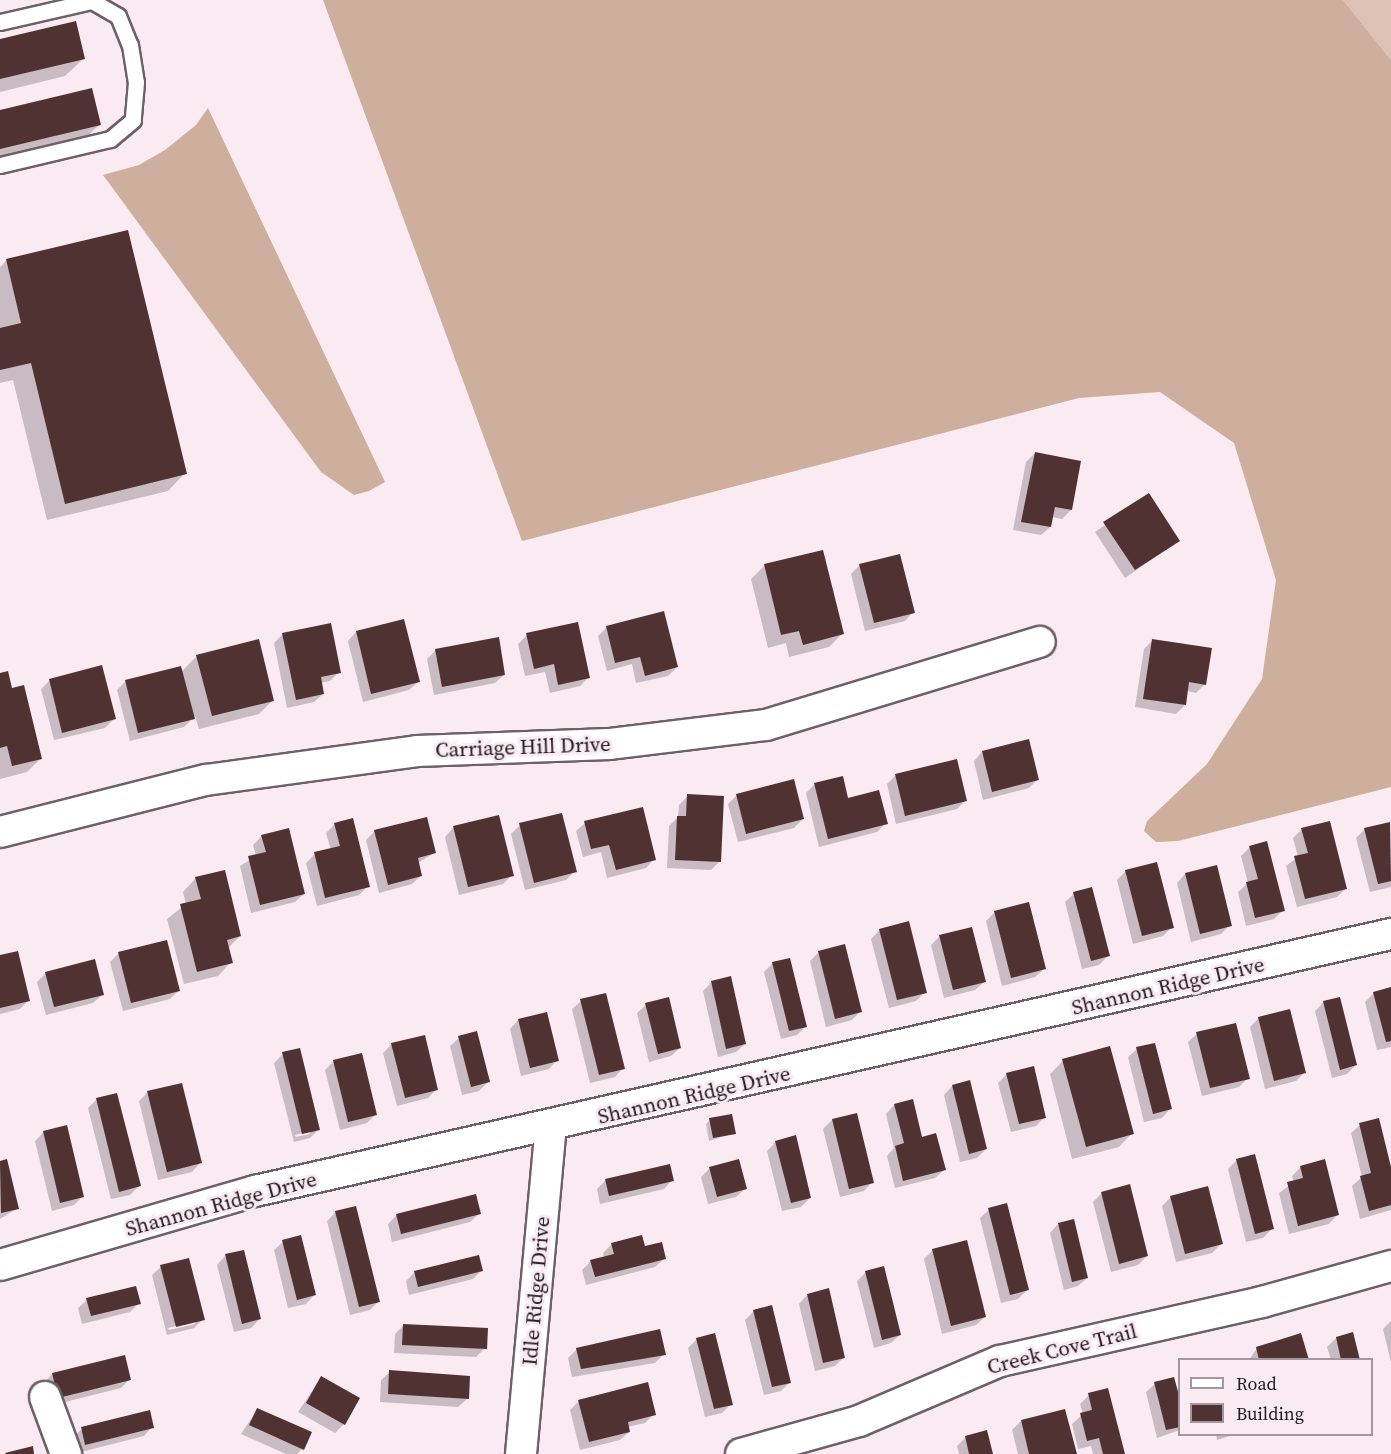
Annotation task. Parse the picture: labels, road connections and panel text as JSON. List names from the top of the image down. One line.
{"streets":{"street":["Carriage Hill Drive","Shannon Ridge Drive","Idle Ridge Drive","Creek Cove Trail"]},"crossings":[["Shannon Ridge Drive","Idle Ridge Drive"]],"legend":["Road","Building"]}
